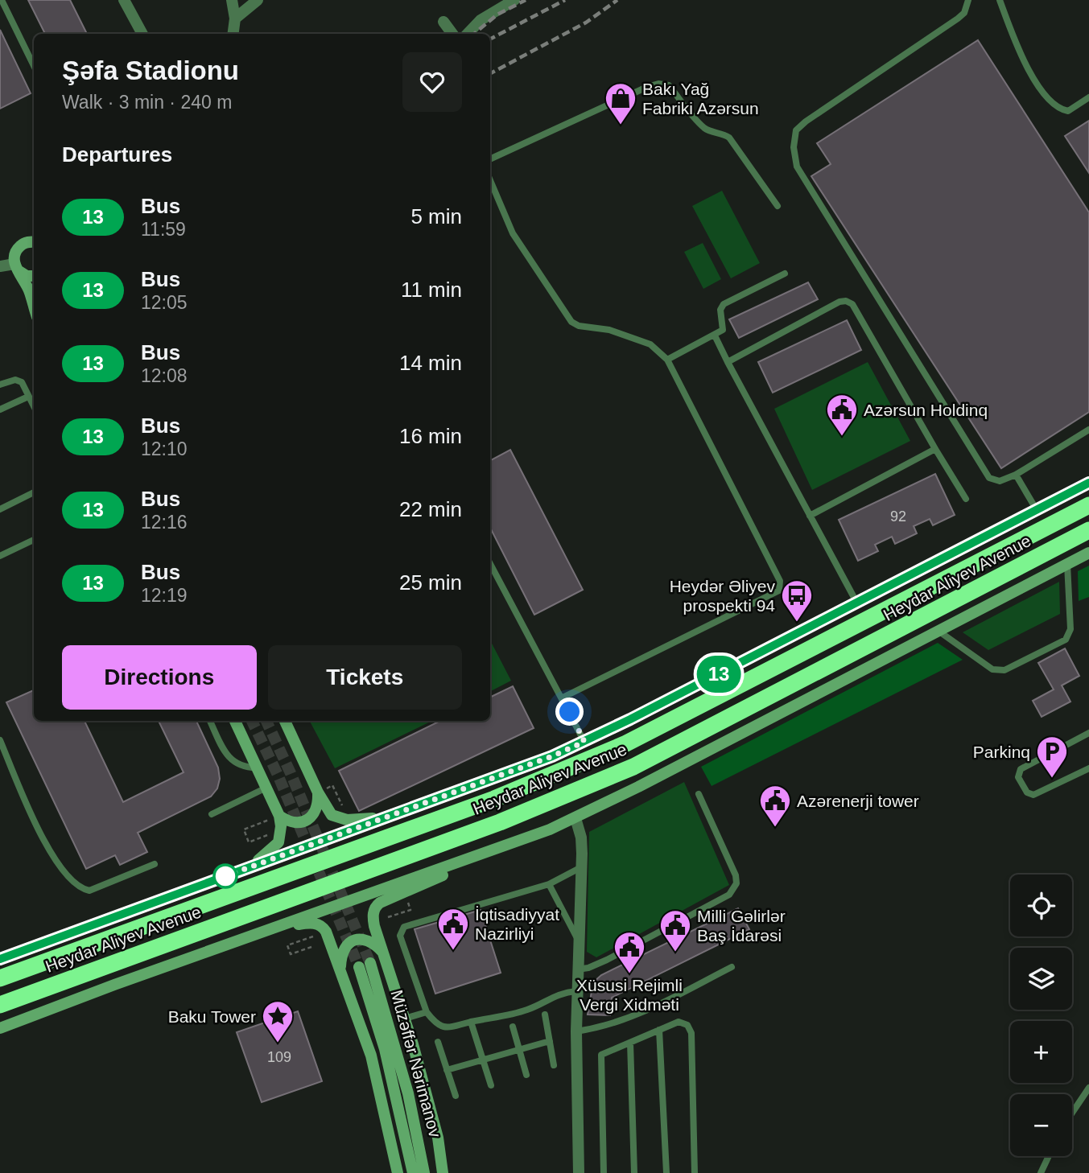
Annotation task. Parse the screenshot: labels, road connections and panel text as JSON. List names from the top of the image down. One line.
{"streets":{"highway":["Heydar Aliyev Avenue"],"main road":["Müzəffər Nərimanov"]},"places":{"shop":["Bakı Yağ Fabriki Azərsun"],"public building":["Azərsun Holdinq","Azərenerji tower","İqtisadiyyat Nazirliyi","Milli Gəlirlər Baş İdarəsi","Xüsusi Rejimli Vergi Xidməti"],"bus stop":["Heydər Əliyev prospekti 94"],"parking":["Parkinq"],"place":["Baku Tower"]},"lines":["bus line 13"],"house_numbers":["92","109"],"page":{"on_map":"13","heading":[["Şəfa Stadionu","Walk · 3 min · 240 m"],"Departures"],"list":[{"mark":"13","name":"Bus","note":"11:59","value":"5 min"},{"mark":"13","name":"Bus","note":"12:05","value":"11 min"},{"mark":"13","name":"Bus","note":"12:08","value":"14 min"},{"mark":"13","name":"Bus","note":"12:10","value":"16 min"},{"mark":"13","name":"Bus","note":"12:16","value":"22 min"},{"mark":"13","name":"Bus","note":"12:19","value":"25 min"}],"buttons":["Directions","Tickets"],"map_buttons":["+","−"]}}
